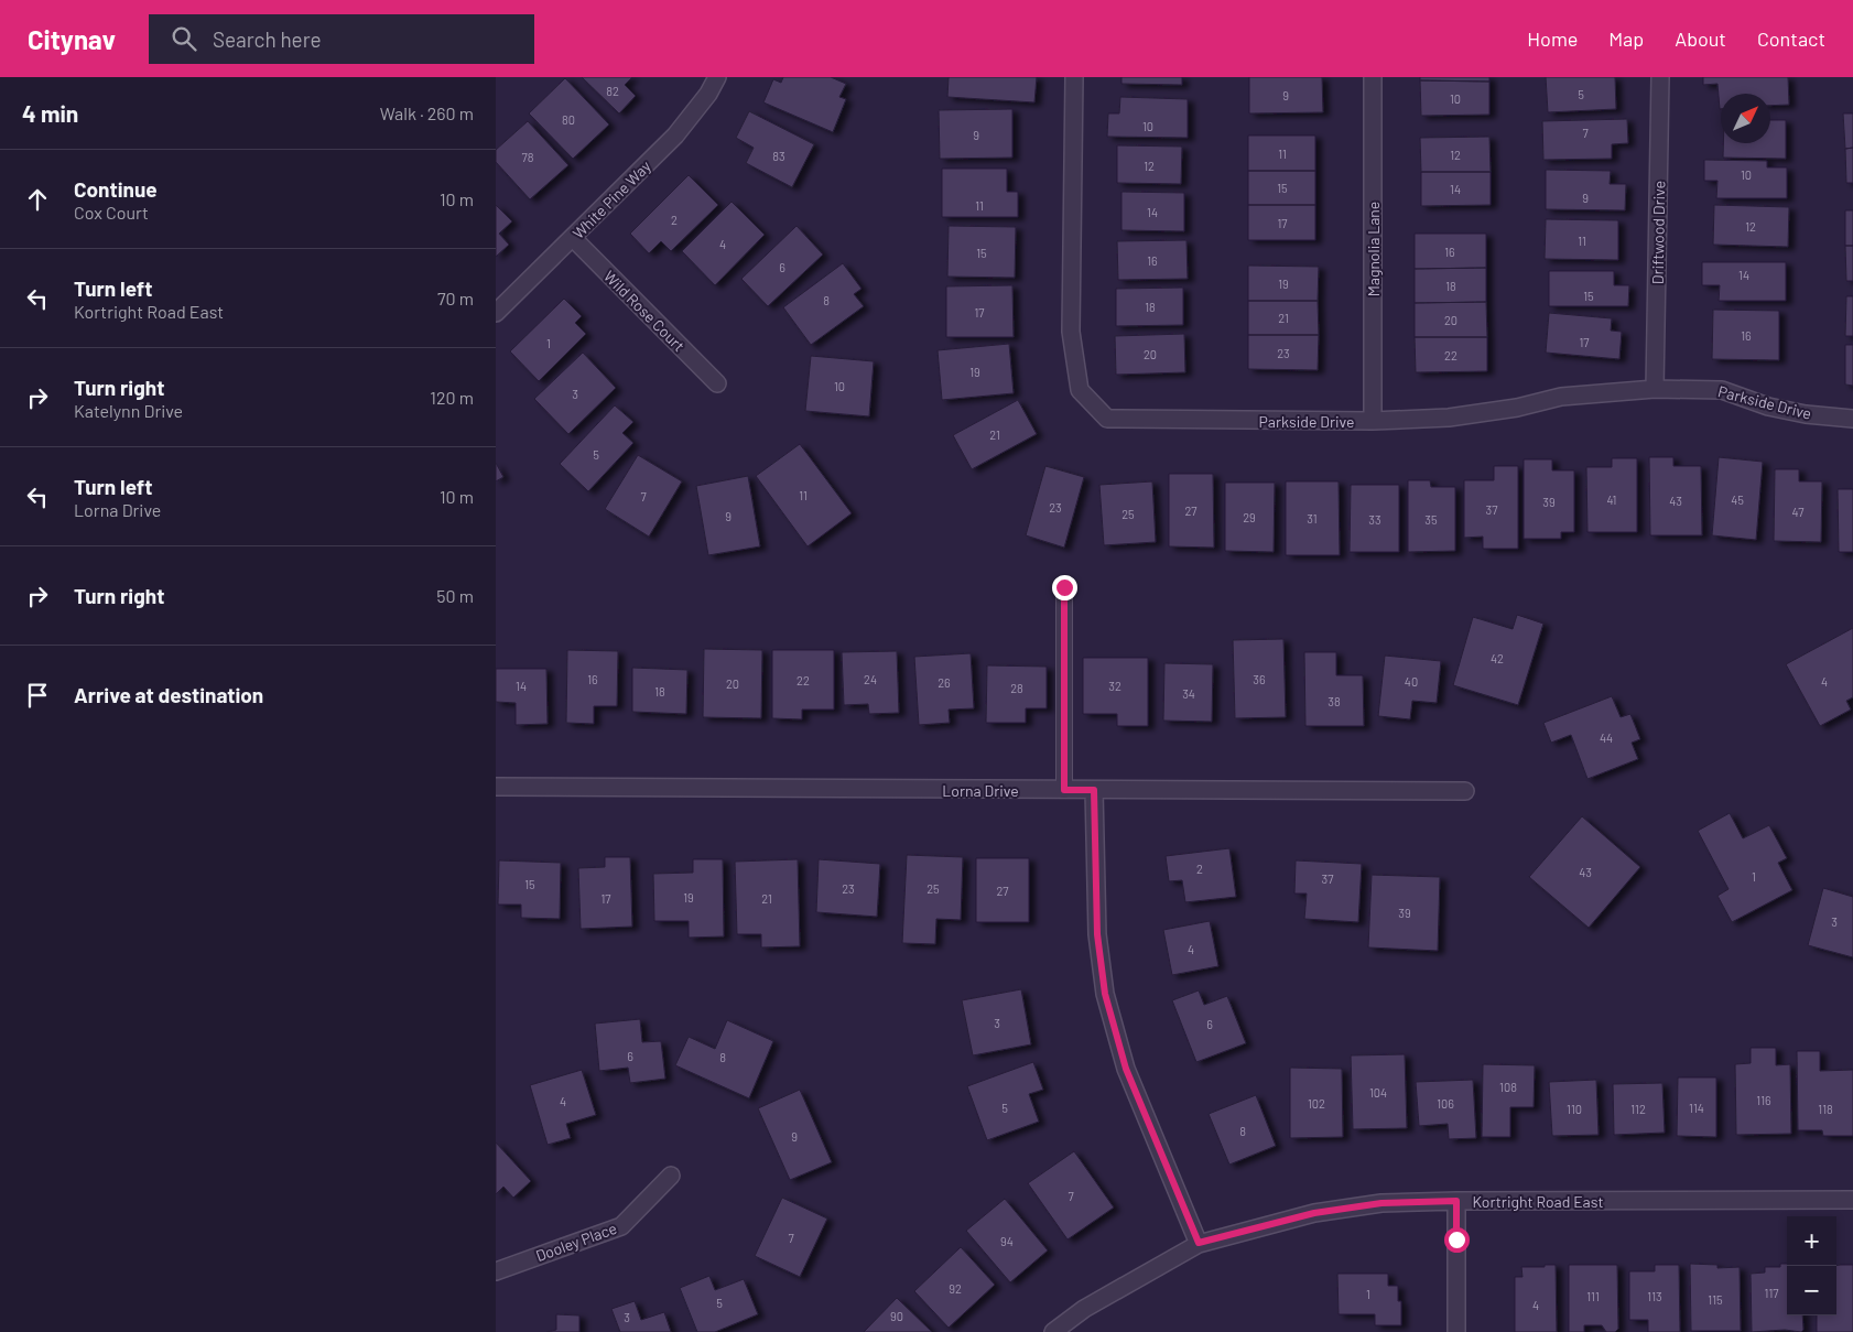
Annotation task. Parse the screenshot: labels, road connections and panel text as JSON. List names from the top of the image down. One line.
{"streets":{"street":["White Pine Way","Driftwood Drive","Magnolia Lane","Wild Rose Court","Parkside Drive","Lorna Drive","Kortright Road East","Dooley Place"]},"crossings":[["White Pine Way","Wild Rose Court"],["Driftwood Drive","Parkside Drive"],["Magnolia Lane","Parkside Drive"]],"house_numbers":["82","5","9","10","80","10","7","9","11","12","83","78","12","10","15","14","9","11","14","2","17","12","11","4","16","15","16","6","14","19","18","15","8","18","17","21","20","16","17","1","23","20","22","19","10","3","21","5","11","7","41","45","43","39","23","37","27","47","25","9","29","31","33","35","42","16","24","36","22","40","4","26","20","14","32","28","18","34","38","44","2","43","1","37","15","23","25","27","19","17","21","39","3","4","3","6","6","8","108","104","116","4","102","106","5","114","110","112","118","8","9","7","7","94","92","117","1","111","113","115","5","4","90","3"],"north":"top right","page":{"header":"Citynav","search":"Search here","nav":["Home","Map","About","Contact"],"heading":["4 min","Walk · 260 m"],"list":[["Continue","Cox Court","10 m"],["Turn left","Kortright Road East","70 m"],["Turn right","Katelynn Drive","120 m"],["Turn left","Lorna Drive","10 m"],["Turn right","50 m"],"Arrive at destination"],"map_buttons":["+","−"]}}
